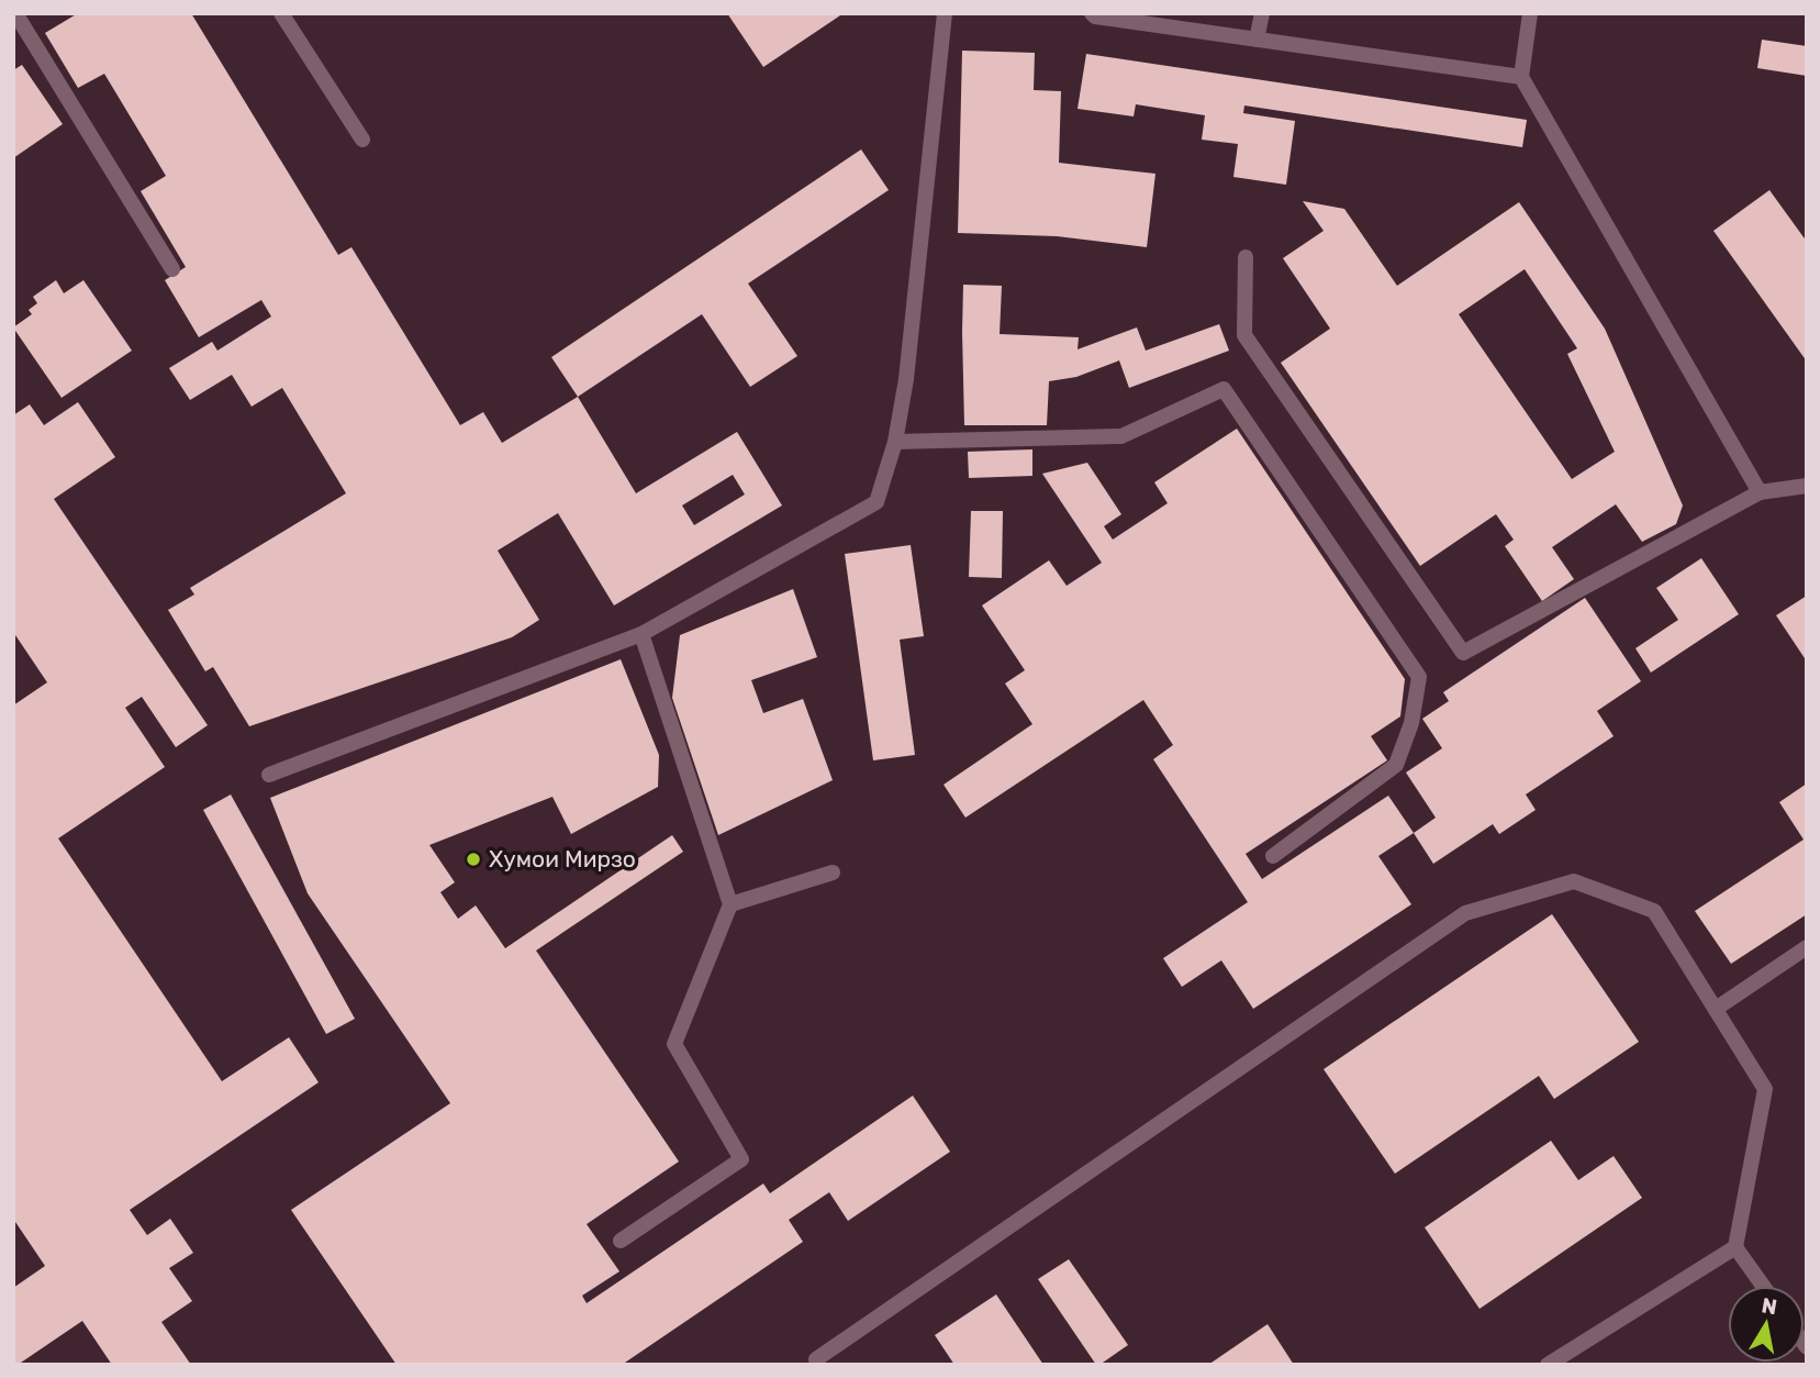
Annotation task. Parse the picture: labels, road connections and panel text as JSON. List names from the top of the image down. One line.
{"places":["Хумои Мирзо"],"north":"top"}
